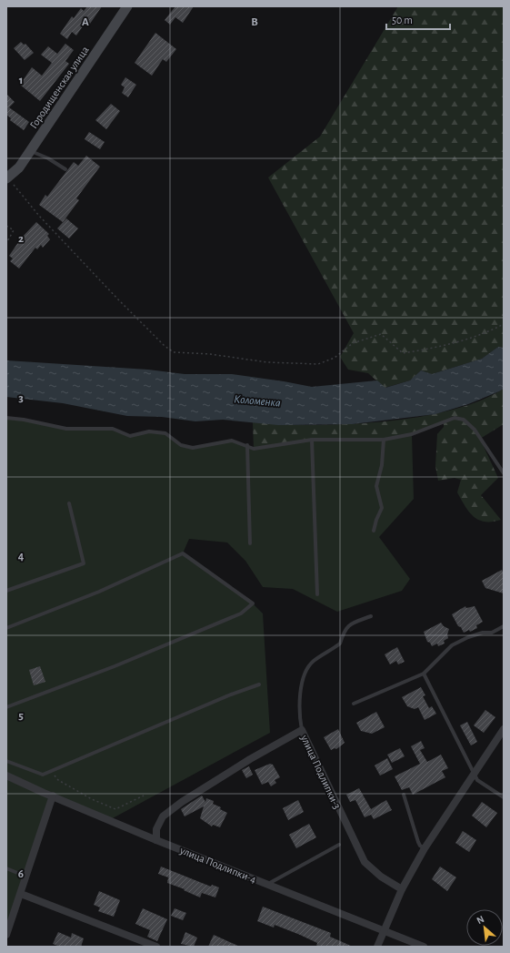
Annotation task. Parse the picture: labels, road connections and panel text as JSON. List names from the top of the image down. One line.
{"streets":{"street":["Городищенская улица","улица Подлипки-3","улица Подлипки-4"]},"crossings":[["улица Подлипки-3","улица Подлипки-4"]],"water":["Коломенка"],"scale_bar":"50 m","north":"top left","grid":{"columns":["A","B"],"rows":["1","2","3","4","5","6"]}}
